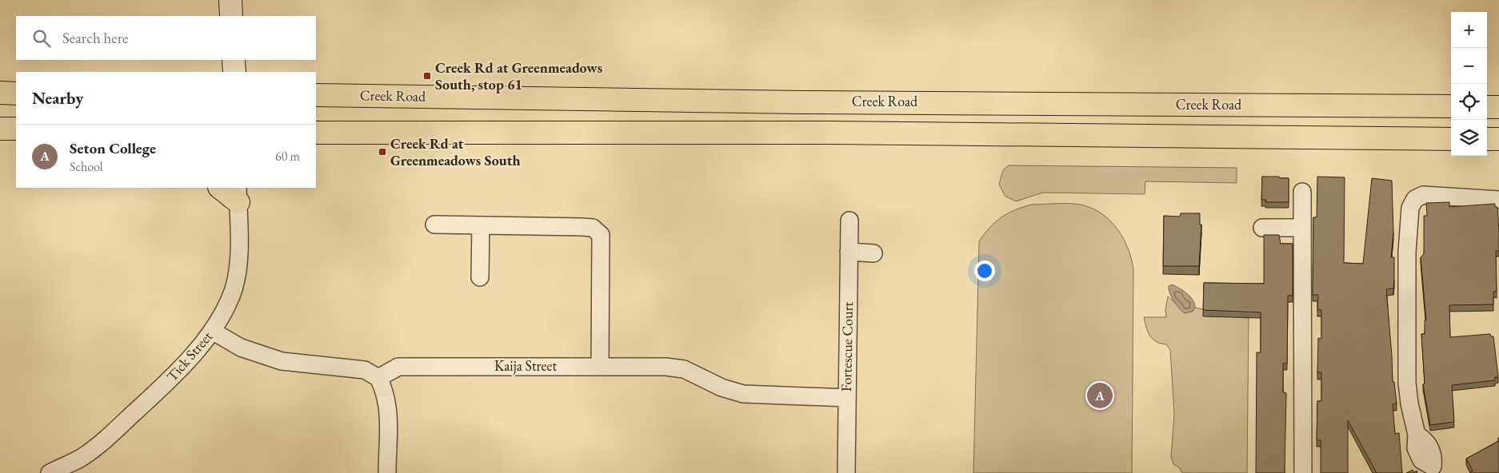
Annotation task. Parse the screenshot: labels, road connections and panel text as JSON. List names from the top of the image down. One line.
{"streets":{"main road":["Creek Road"],"street":["Fortescue Court","Tick Street","Kaija Street"]},"crossings":[["Fortescue Court","Kaija Street"]],"places":{"transit":["Creek Rd at Greenmeadows South, stop 61","Creek Rd at Greenmeadows South"]},"page":{"map_buttons":["+","−"],"search":"Search here","heading":"Nearby","list":[{"mark":"A","name":"Seton College","note":"School","value":"60 m"}],"pins":"A"}}
